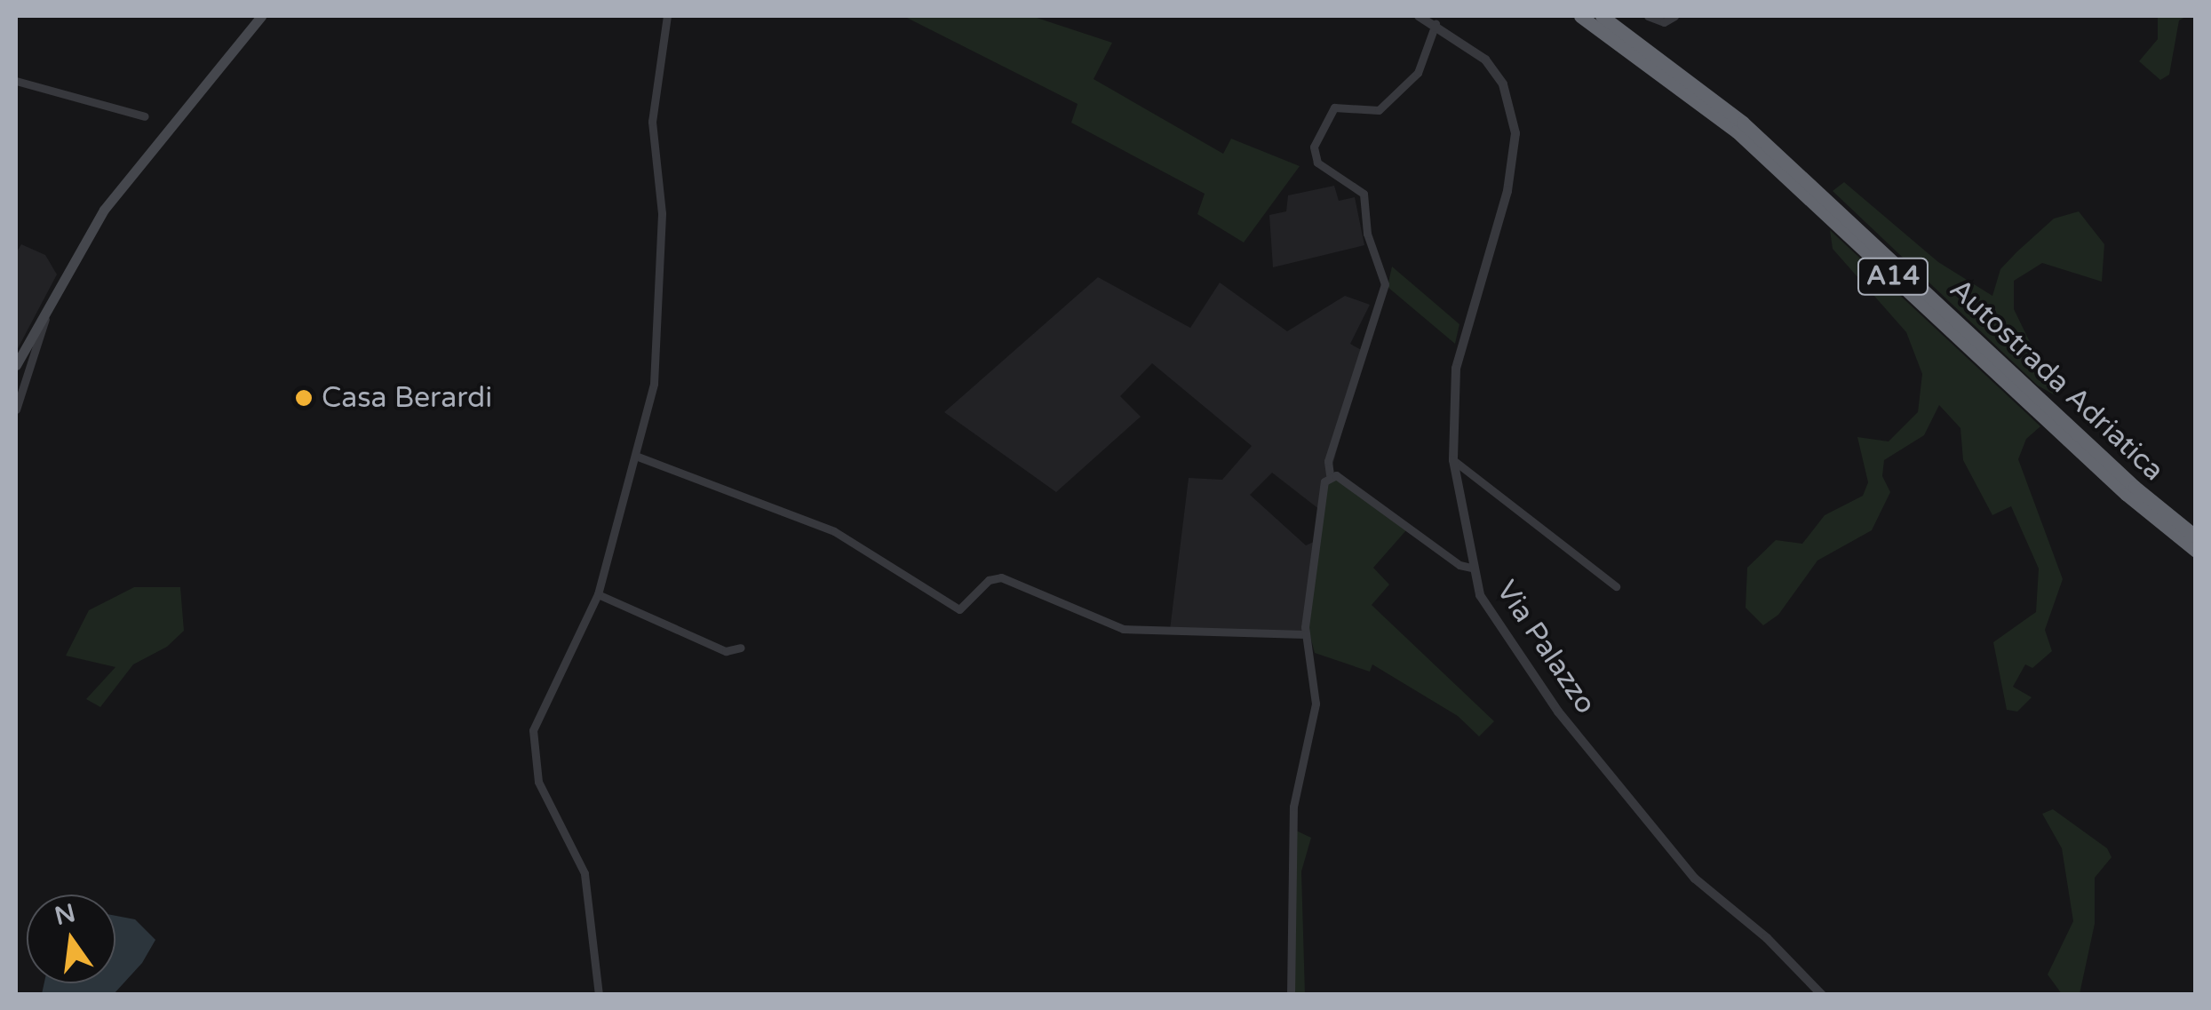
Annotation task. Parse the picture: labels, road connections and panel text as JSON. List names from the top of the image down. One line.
{"streets":{"highway":["A14","Autostrada Adriatica"],"street":["Via Palazzo"]},"places":["Casa Berardi"],"north":"top"}
